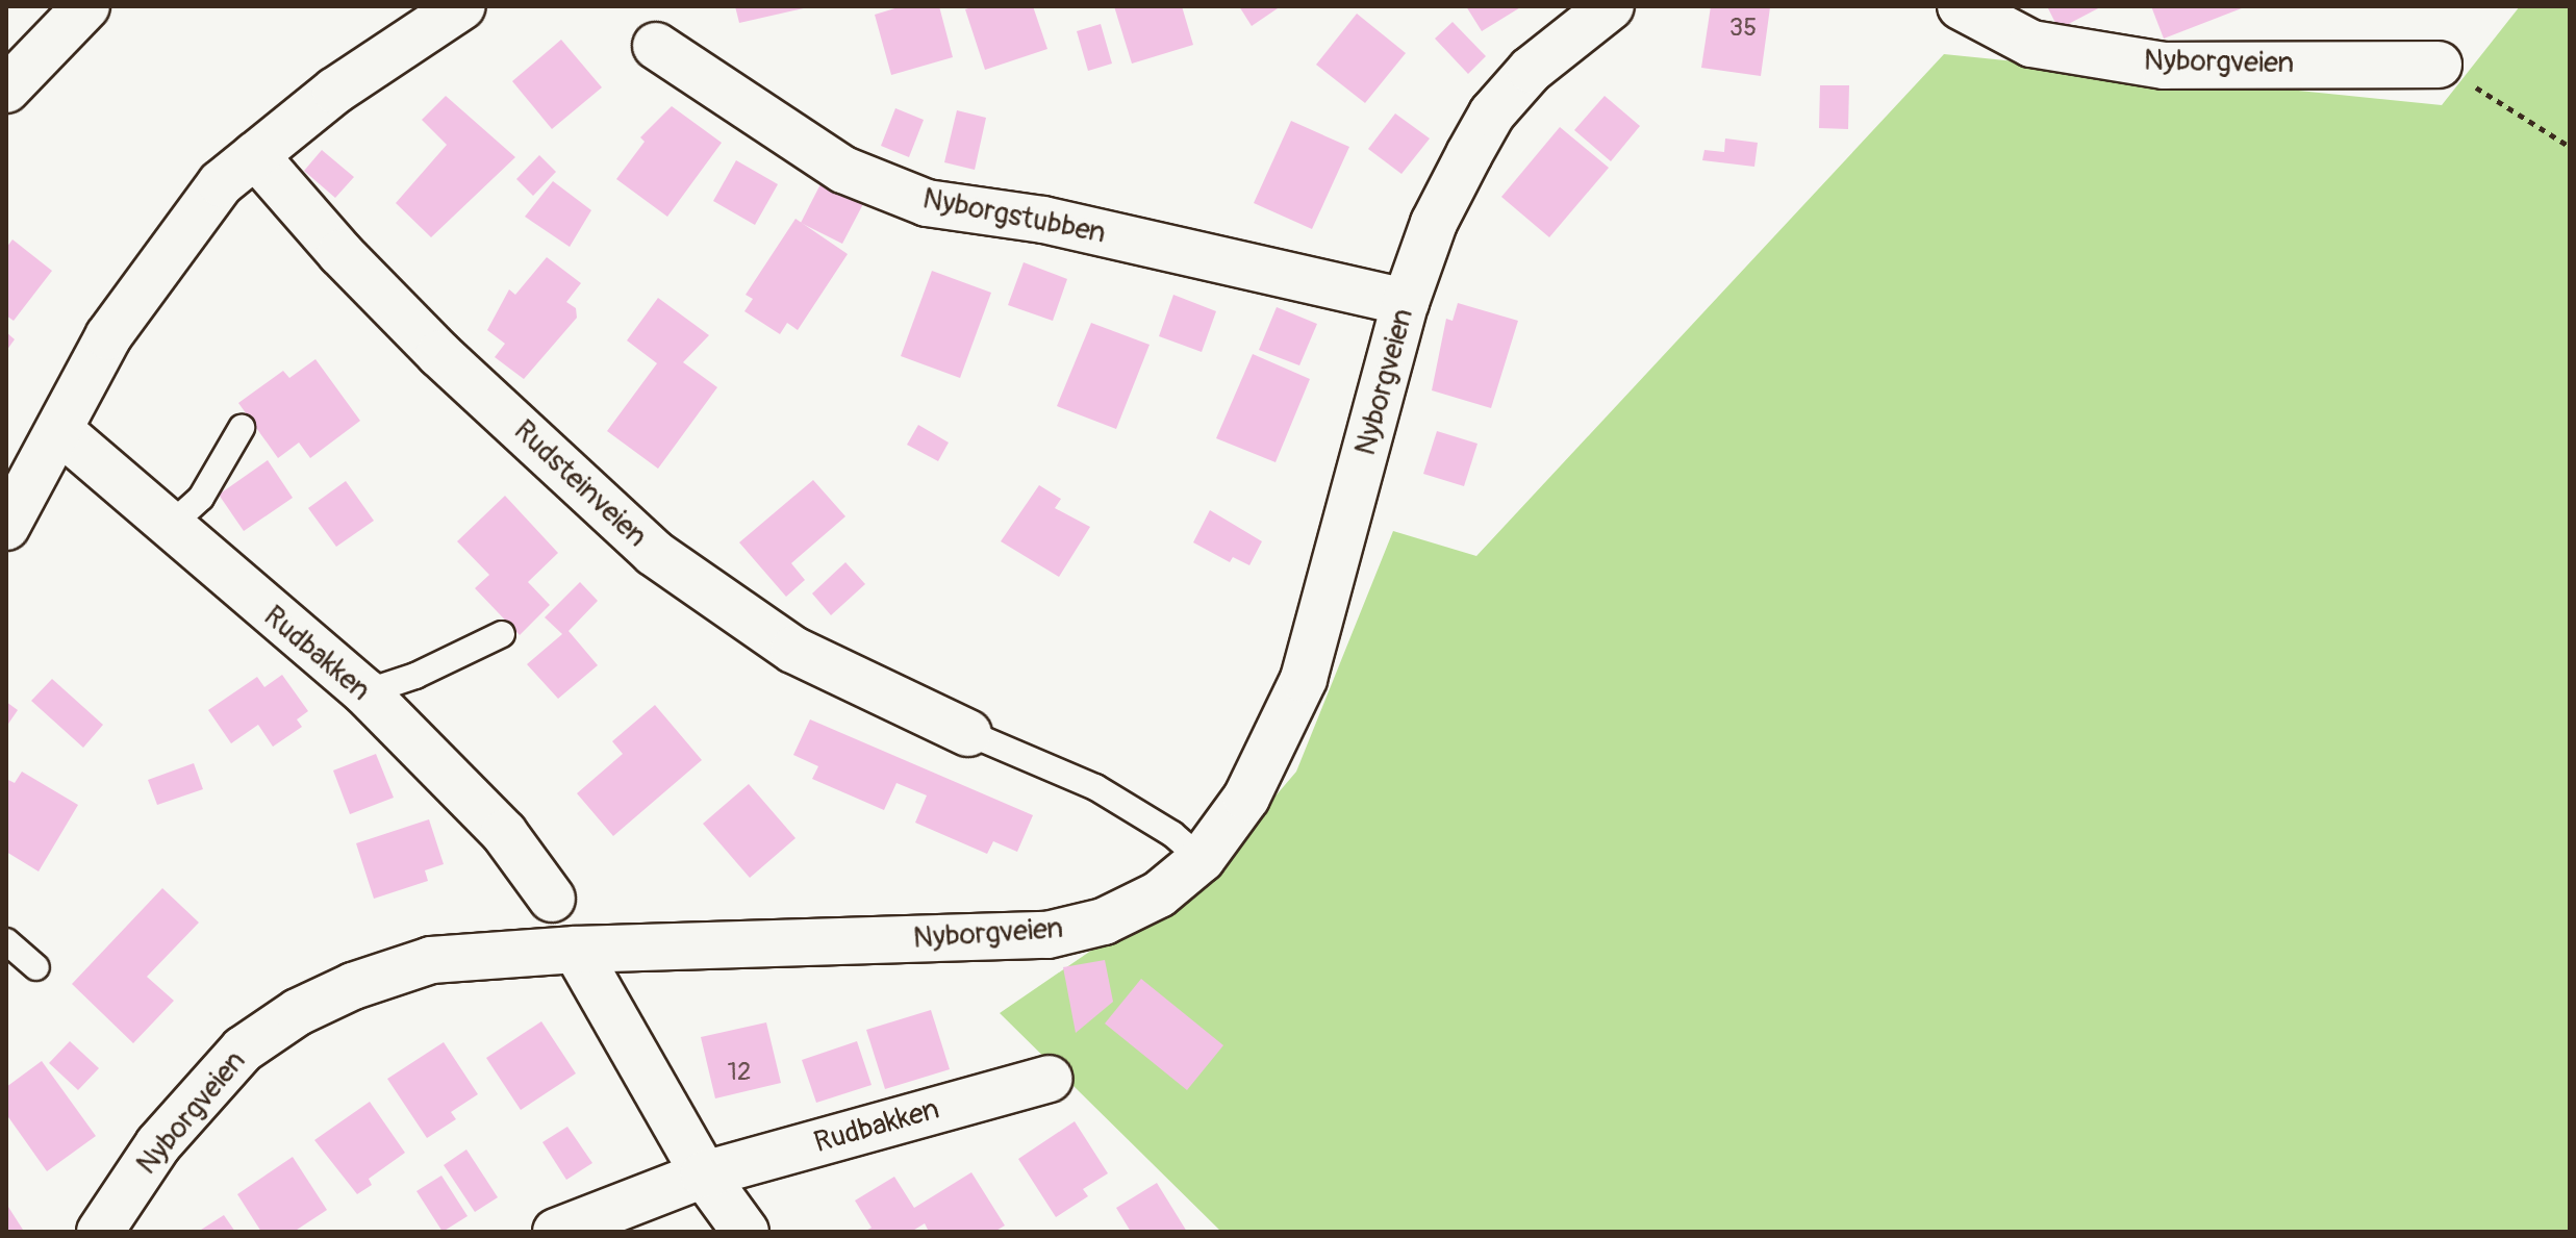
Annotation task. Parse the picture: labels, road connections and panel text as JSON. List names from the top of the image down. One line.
{"streets":{"street":["Nyborgveien","Nyborgstubben","Rudsteinveien","Rudbakken"]},"crossings":[["Nyborgveien","Nyborgstubben"]],"house_numbers":["35","12"]}
